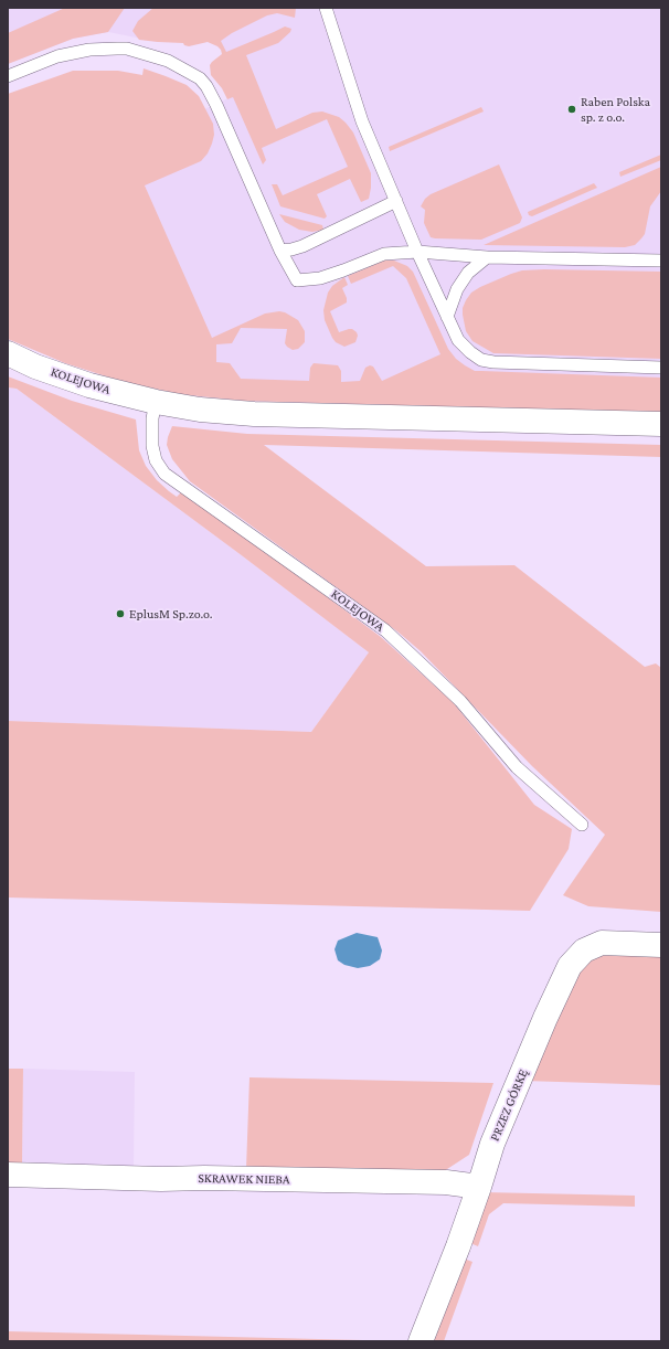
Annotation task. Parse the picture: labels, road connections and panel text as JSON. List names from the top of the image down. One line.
{"streets":{"street":["KOLEJOWA","PRZEZ GÓRKĘ","SKRAWEK NIEBA"]},"crossings":[["PRZEZ GÓRKĘ","SKRAWEK NIEBA"]],"places":["Raben Polska sp. z o.o.","EplusM Sp.zo.o."]}
